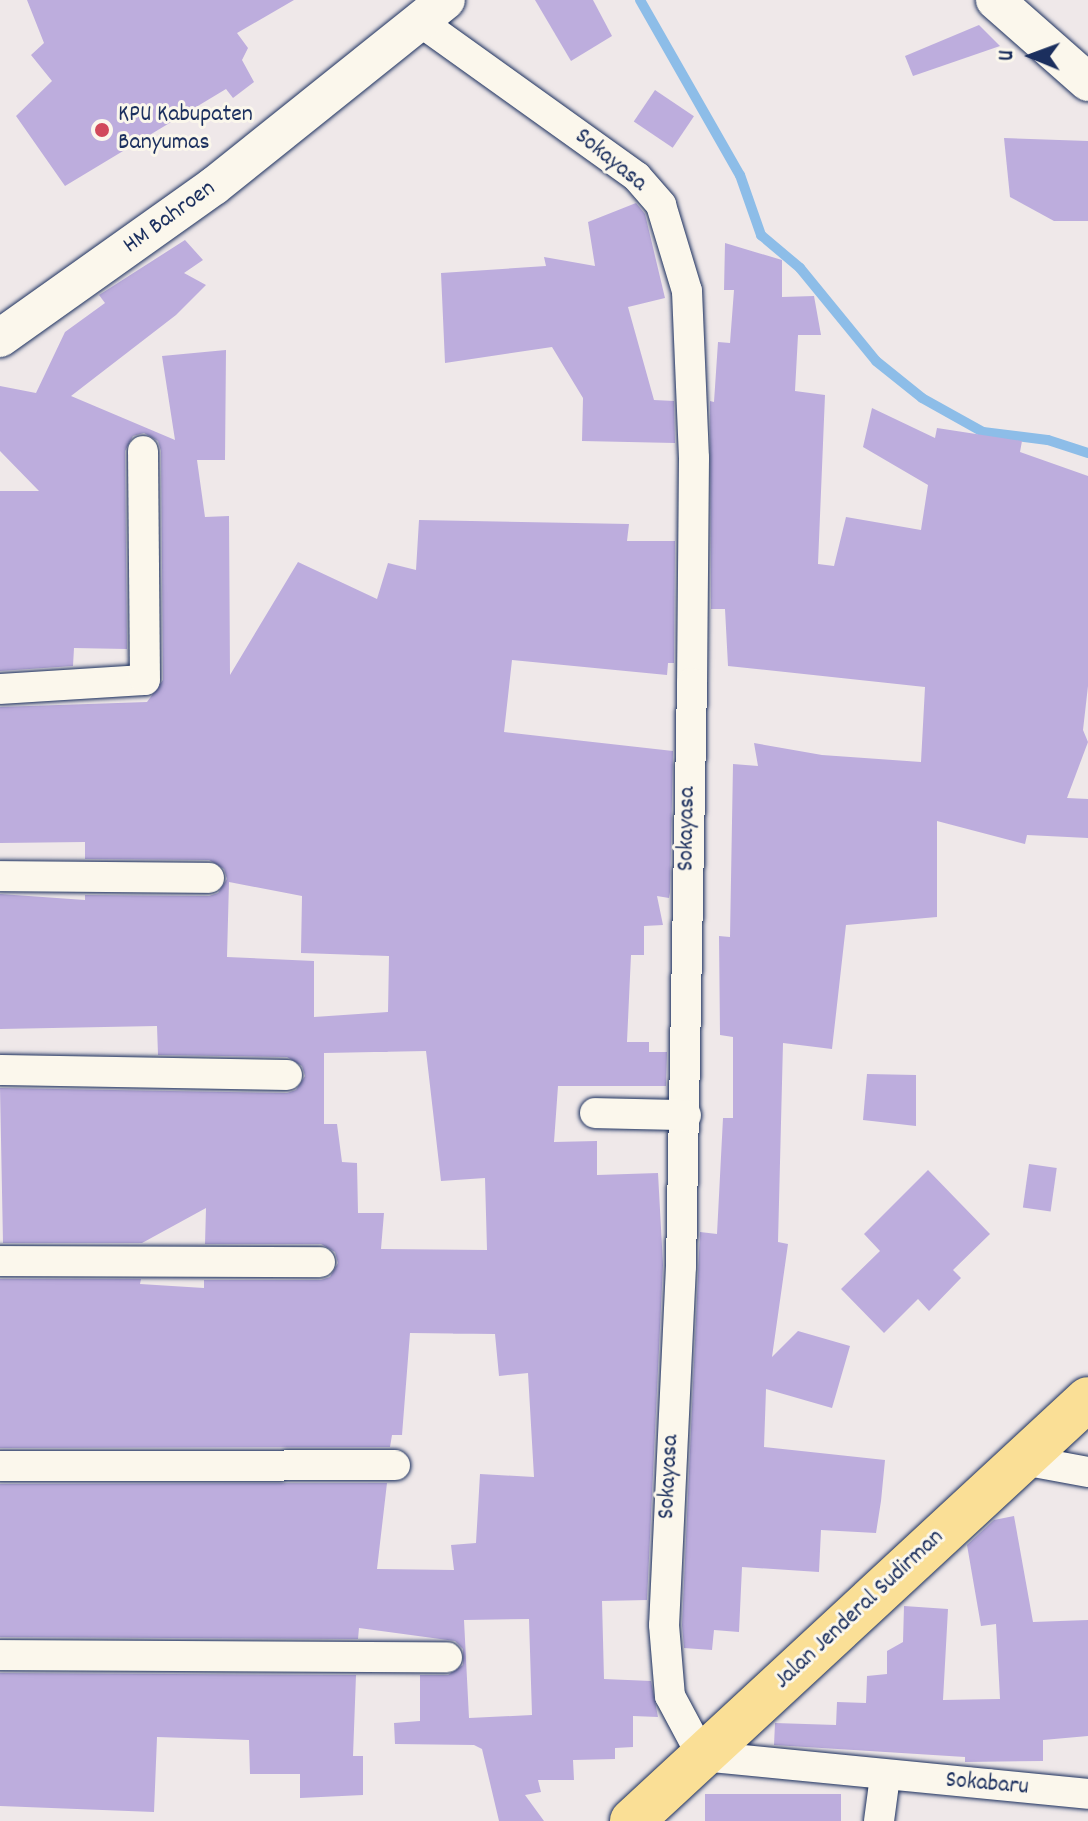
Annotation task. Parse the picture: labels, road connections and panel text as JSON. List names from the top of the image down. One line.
{"streets":{"main road":["Jalan Jenderal Sudirman"],"street":["Sokayasa","HM Bahroen","Sokabaru"]},"crossings":[["Sokayasa","HM Bahroen"],["Sokayasa","Jalan Jenderal Sudirman"],["Sokayasa","Sokabaru"],["Jalan Jenderal Sudirman","Sokabaru"]],"places":["KPU Kabupaten Banyumas"],"north":"left"}
